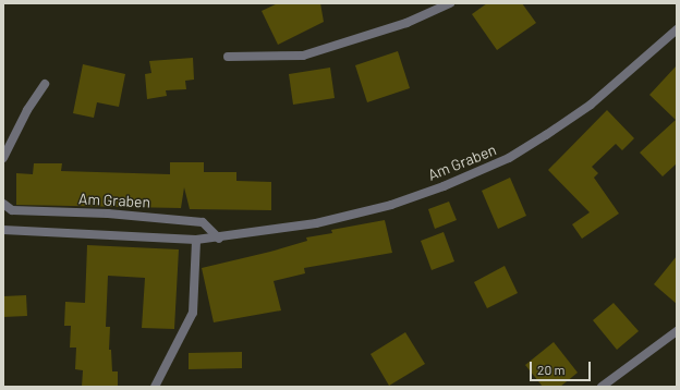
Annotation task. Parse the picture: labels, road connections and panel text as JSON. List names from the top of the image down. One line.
{"streets":{"street":["Am Graben"]},"scale_bar":"20 m"}
